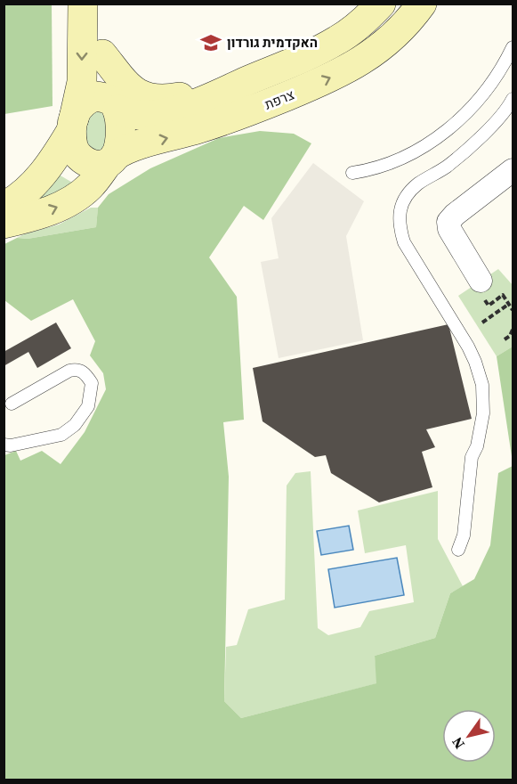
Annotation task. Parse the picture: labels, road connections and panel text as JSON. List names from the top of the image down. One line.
{"streets":{"street":["צרפת"]},"places":{"school or university":["האקדמית גורדון"]},"north":"bottom left"}
